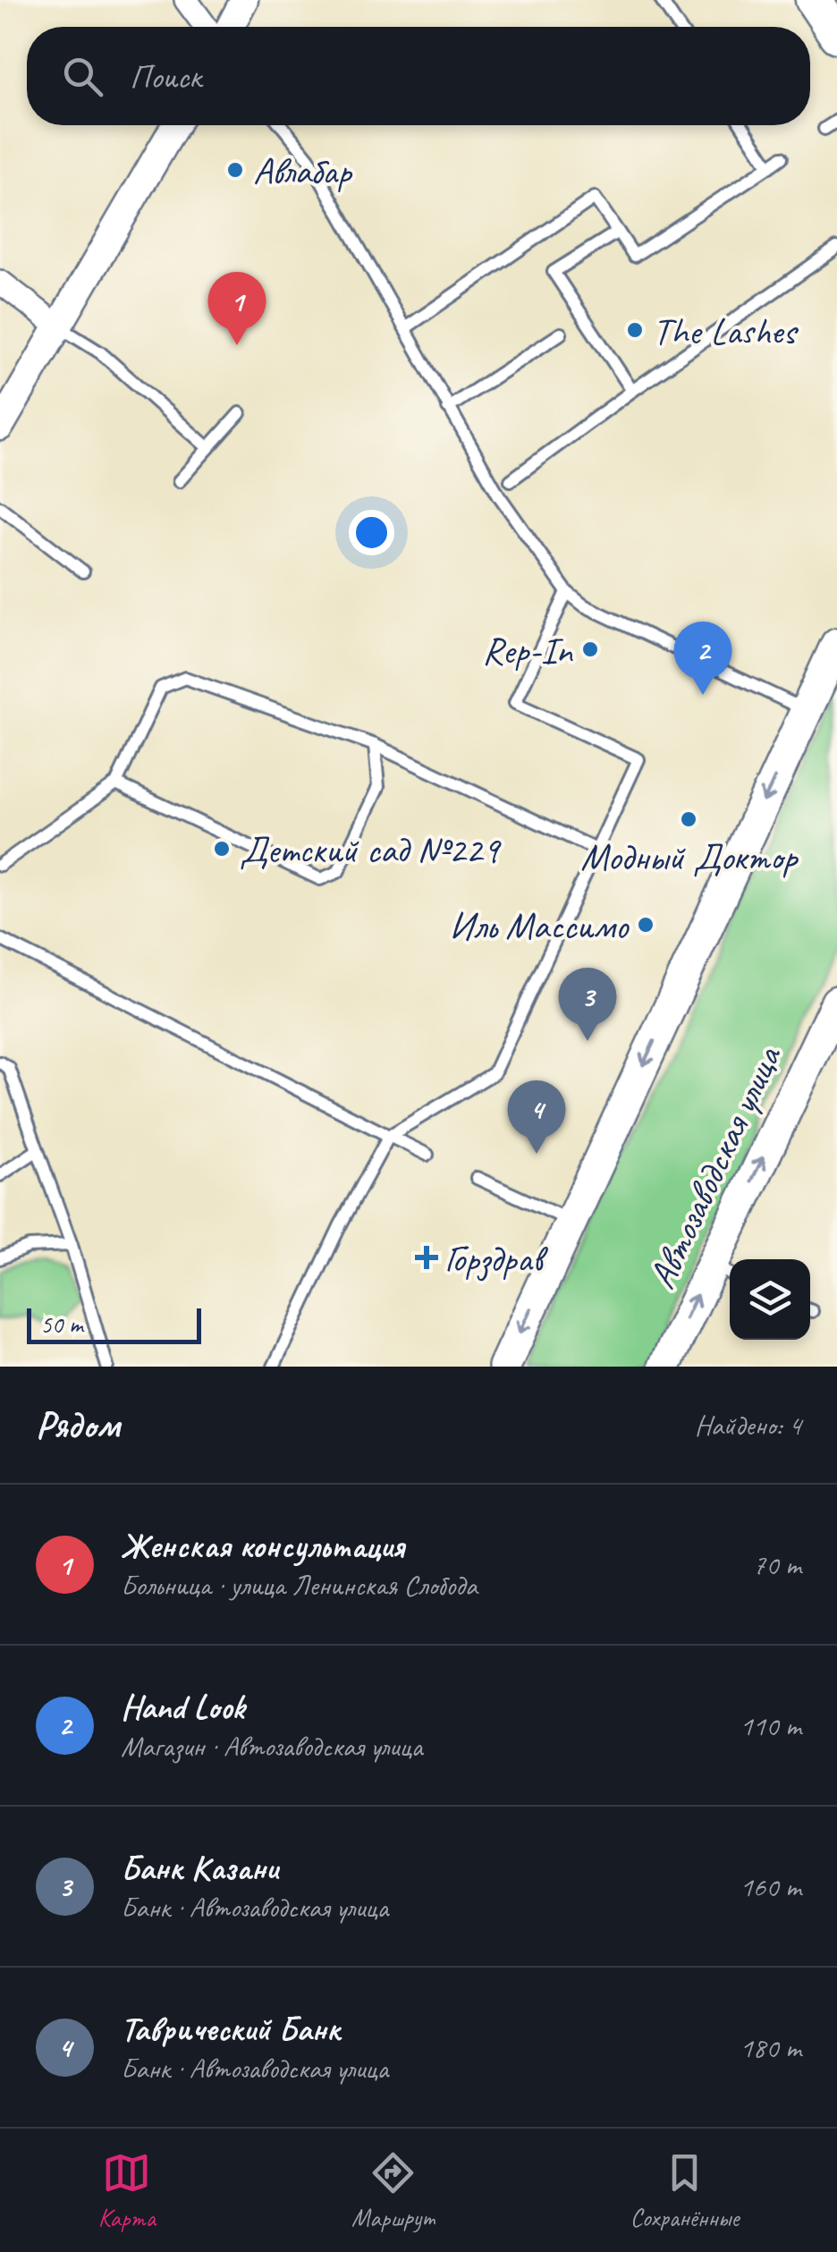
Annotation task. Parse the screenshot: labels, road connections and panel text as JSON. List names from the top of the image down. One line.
{"streets":{"main road":["Автозаводская улица"]},"places":{"other":["Авлабар","The Lashes","Rep-In","Модный Доктор","Детский сад №229","Иль Массимо"],"health":["Горздрав"]},"scale_bar":"50 m","page":{"search":"Поиск","pins":["1","2","3","4"],"scale":"50 m","heading":["Рядом","Найдено: 4"],"list":[{"mark":"1","name":"Женская консультация","note":"Больница · улица Ленинская Слобода","value":"70 m"},{"mark":"2","name":"Hand Look","note":"Магазин · Автозаводская улица","value":"110 m"},{"mark":"3","name":"Банк Казани","note":"Банк · Автозаводская улица","value":"160 m"},{"mark":"4","name":"Таврический Банк","note":"Банк · Автозаводская улица","value":"180 m"}],"nav":["Карта","Маршрут","Сохранённые"]}}
